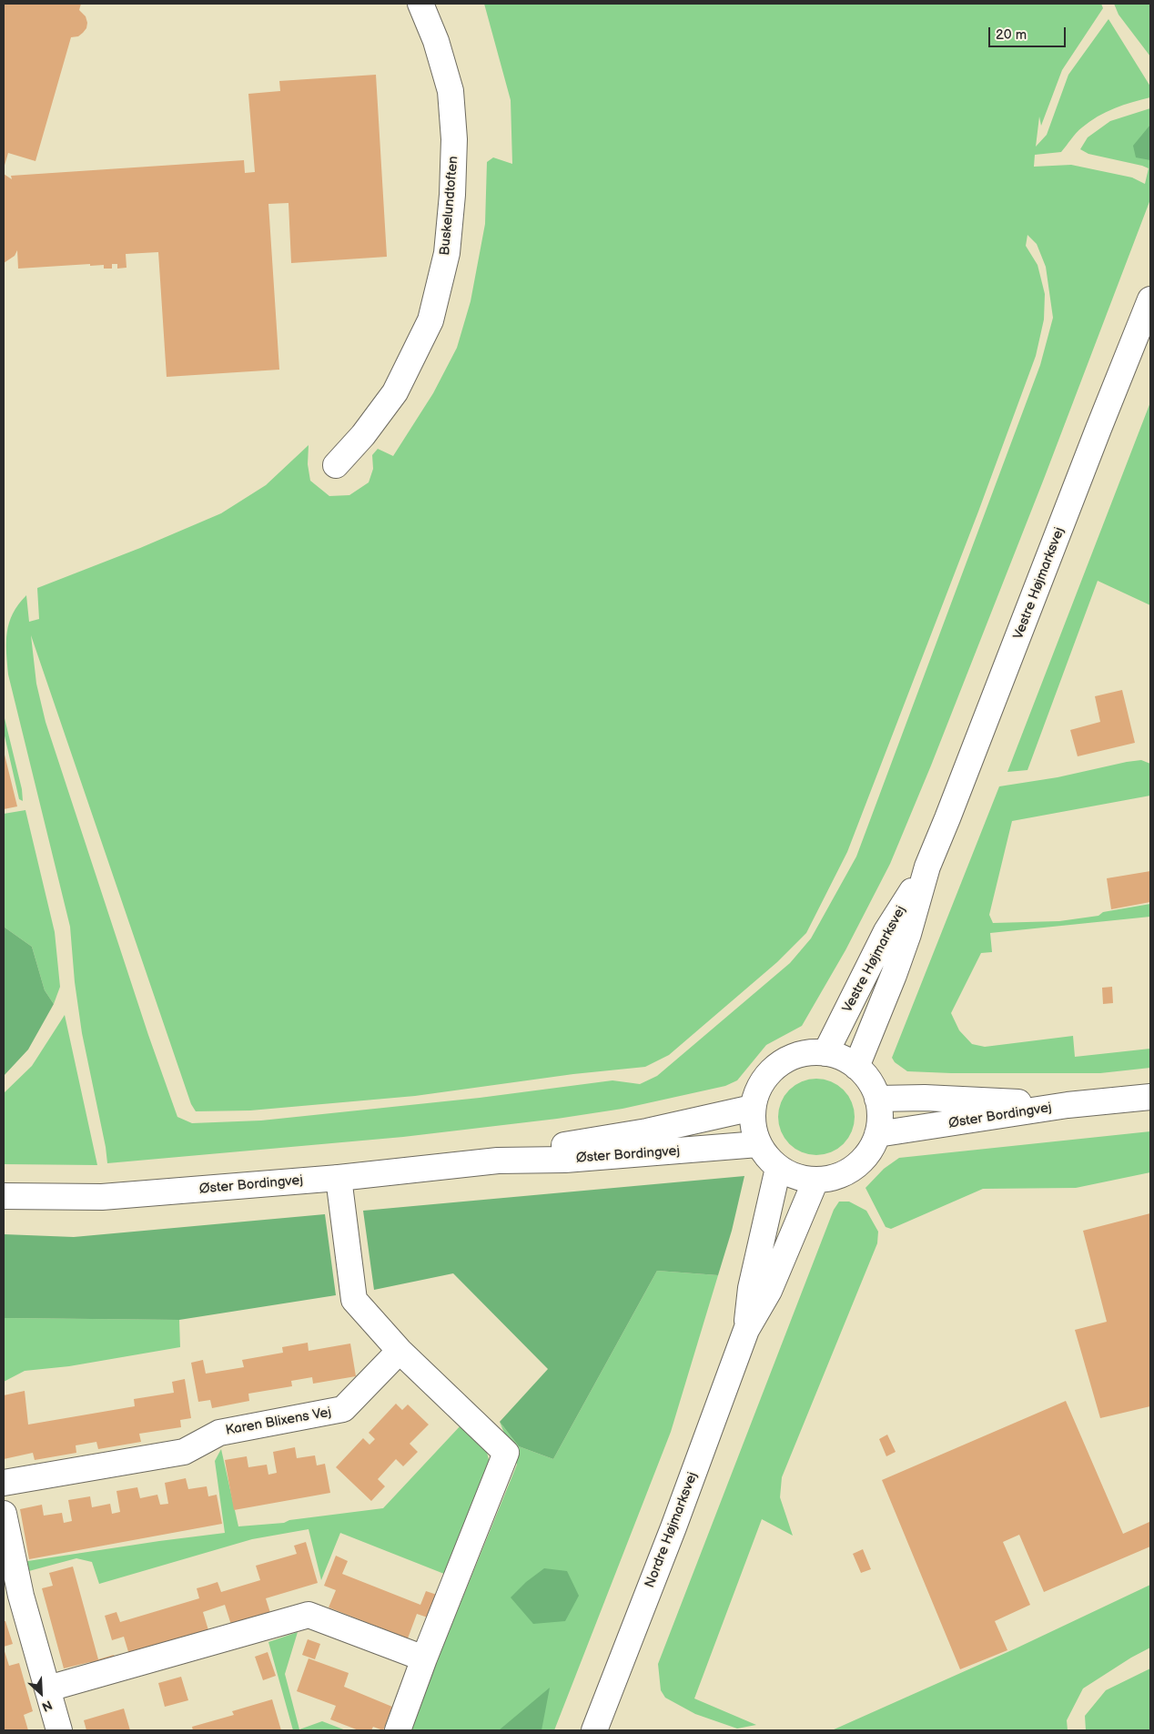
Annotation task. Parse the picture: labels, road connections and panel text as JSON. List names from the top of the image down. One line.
{"streets":{"street":["Buskelundtoften","Vestre Højmarksvej","Øster Bordingvej","Karen Blixens Vej","Nordre Højmarksvej"]},"crossings":[["Vestre Højmarksvej","Øster Bordingvej"],["Vestre Højmarksvej","Nordre Højmarksvej"],["Øster Bordingvej","Nordre Højmarksvej"]],"scale_bar":"20 m","north":"bottom right"}
